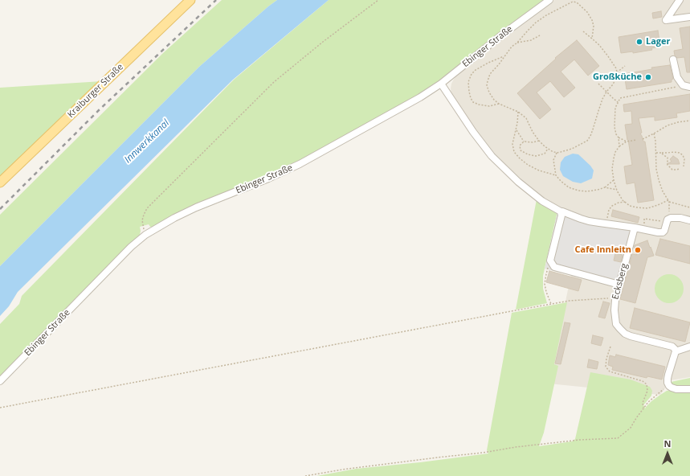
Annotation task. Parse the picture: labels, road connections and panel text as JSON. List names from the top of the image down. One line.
{"streets":{"main road":["Kraiburger Straße"],"street":["Ebinger Straße","Ecksberg"]},"water":["Innwerkkanal"],"places":["Lager","Großküche","Cafe Innleitn"],"north":"top"}
